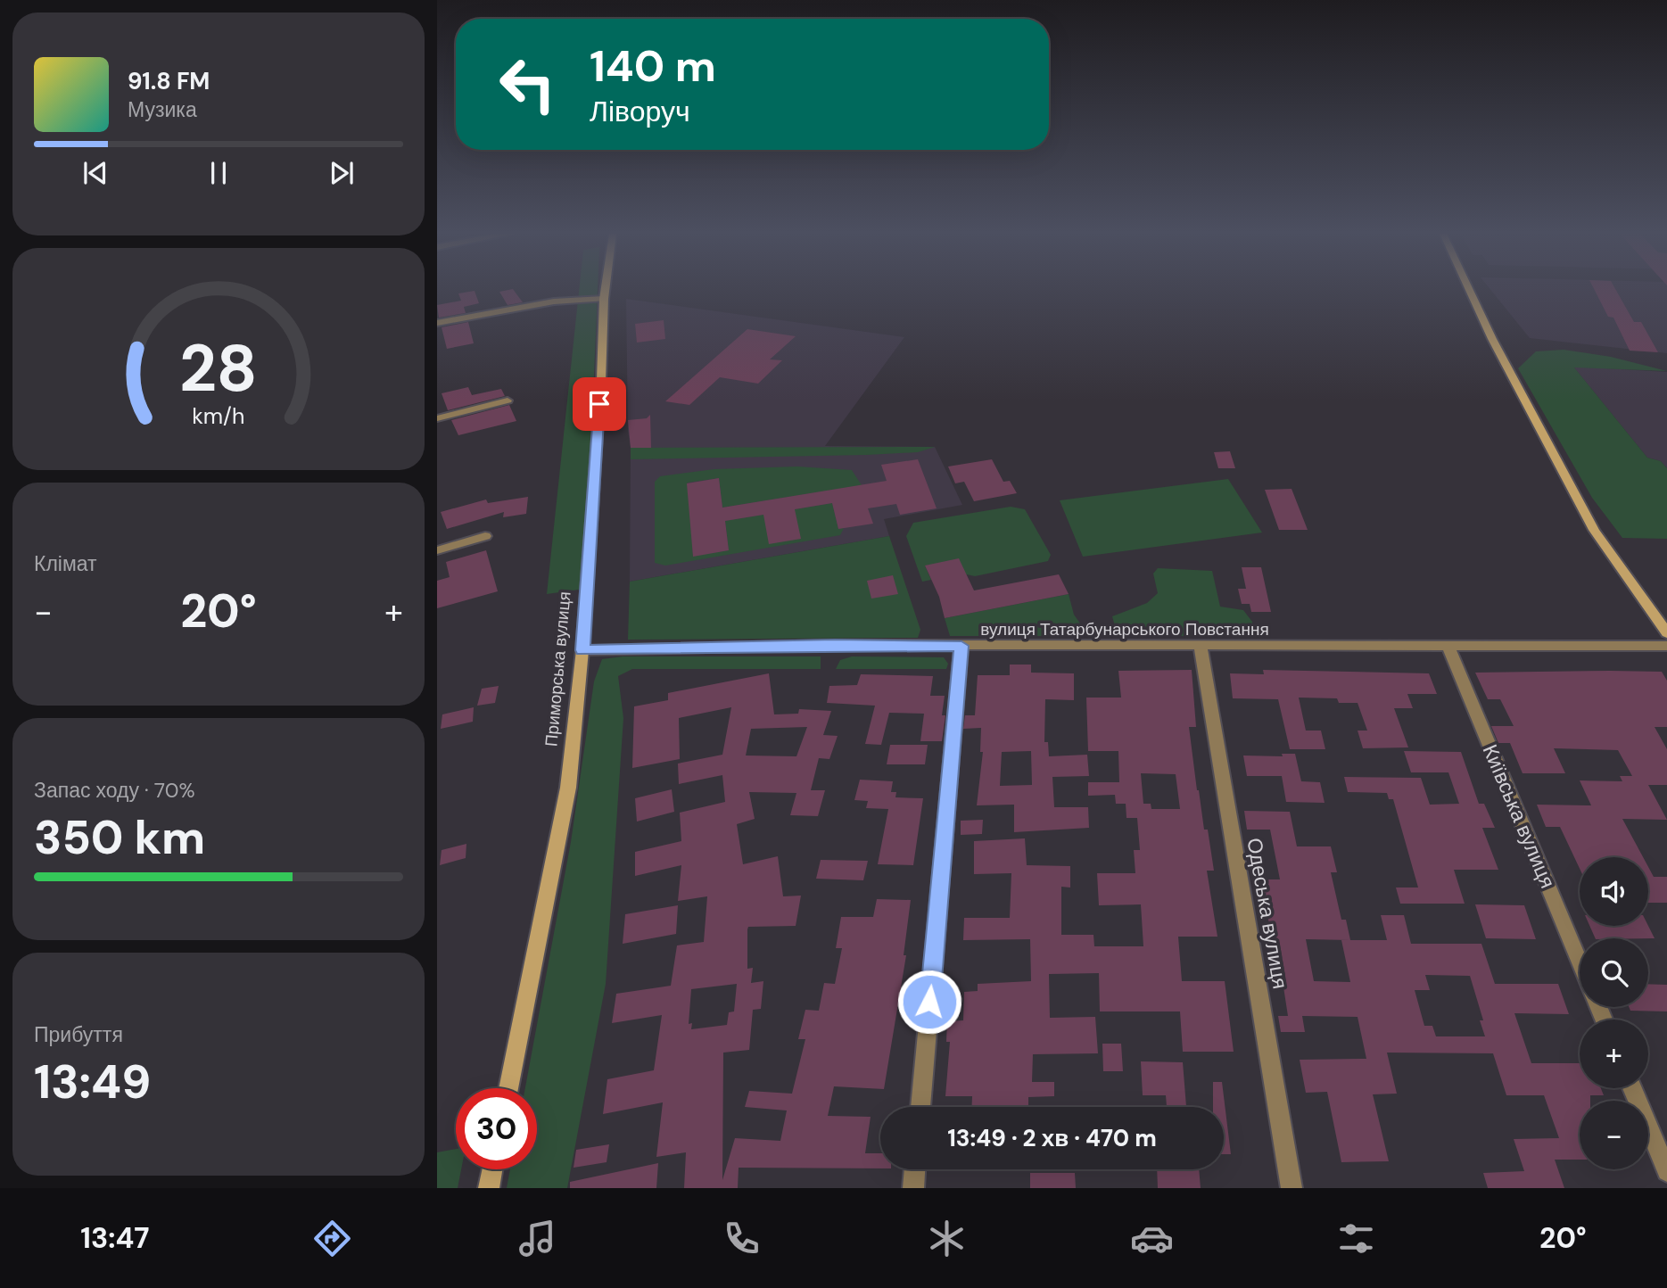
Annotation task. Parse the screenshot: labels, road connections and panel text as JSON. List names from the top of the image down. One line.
{"streets":{"street":["вулиця Татарбунарського Повстання","Приморська вулиця","Київська вулиця","Одеська вулиця"]},"crossings":[["вулиця Татарбунарського Повстання","Приморська вулиця"],["вулиця Татарбунарського Повстання","Київська вулиця"],["вулиця Татарбунарського Повстання","Одеська вулиця"]],"page":{"turn":["140 m","Ліворуч"],"song":["91.8 FM","Музика"],"tile":["Клімат",["Запас ходу · 70%","350 km"],["Прибуття","13:49"]],"heat":["−","20°","+"],"map_buttons":["+","−"],"limit":"30","trip":"13:49 · 2 хв · 470 m","tabs":["13:47","20°"],"gauge":["28","km/h"]}}
